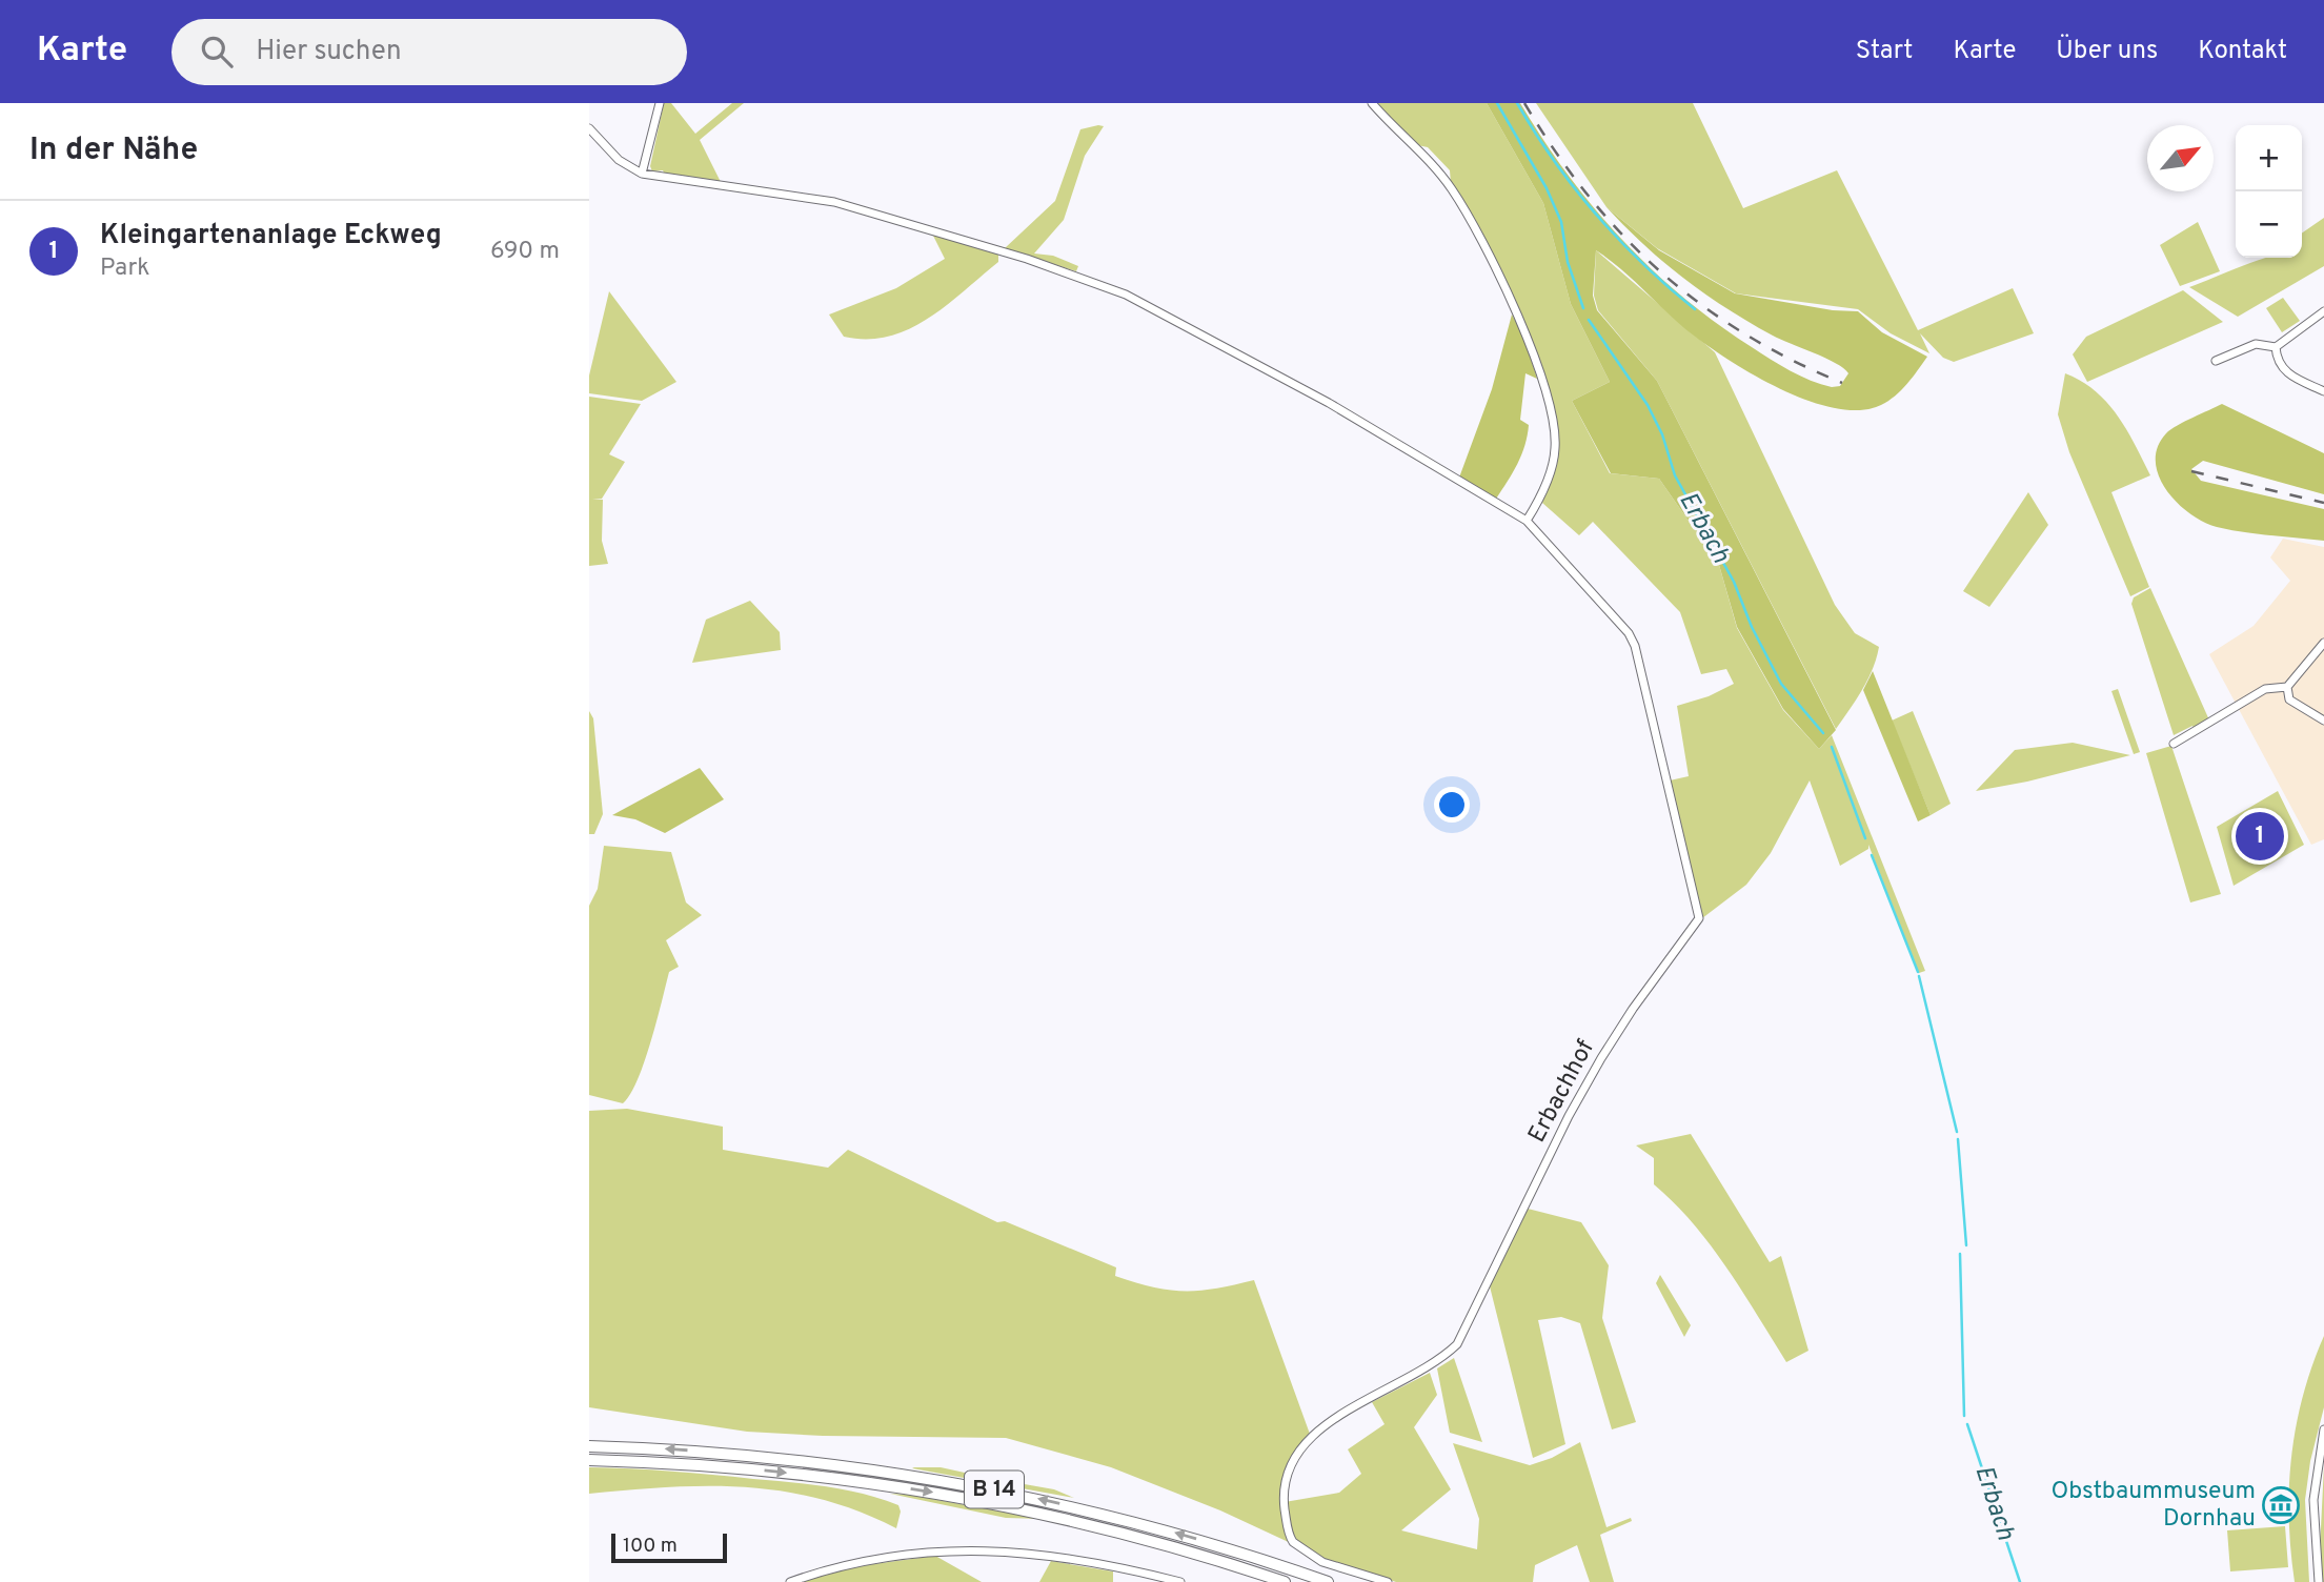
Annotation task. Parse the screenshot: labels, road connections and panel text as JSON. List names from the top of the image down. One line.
{"streets":{"highway":["B 14"],"street":["Erbachhof"]},"water":["Erbach"],"places":{"museum":["Obstbaummuseum Dornhau"]},"scale_bar":"100 m","north":"top right","page":{"header":"Karte","search":"Hier suchen","nav":["Start","Karte","Über uns","Kontakt"],"heading":"In der Nähe","map_buttons":["+","−"],"list":[{"mark":"1","name":"Kleingartenanlage Eckweg","note":"Park","value":"690 m"}],"pins":"1","scale":"100 m"}}
